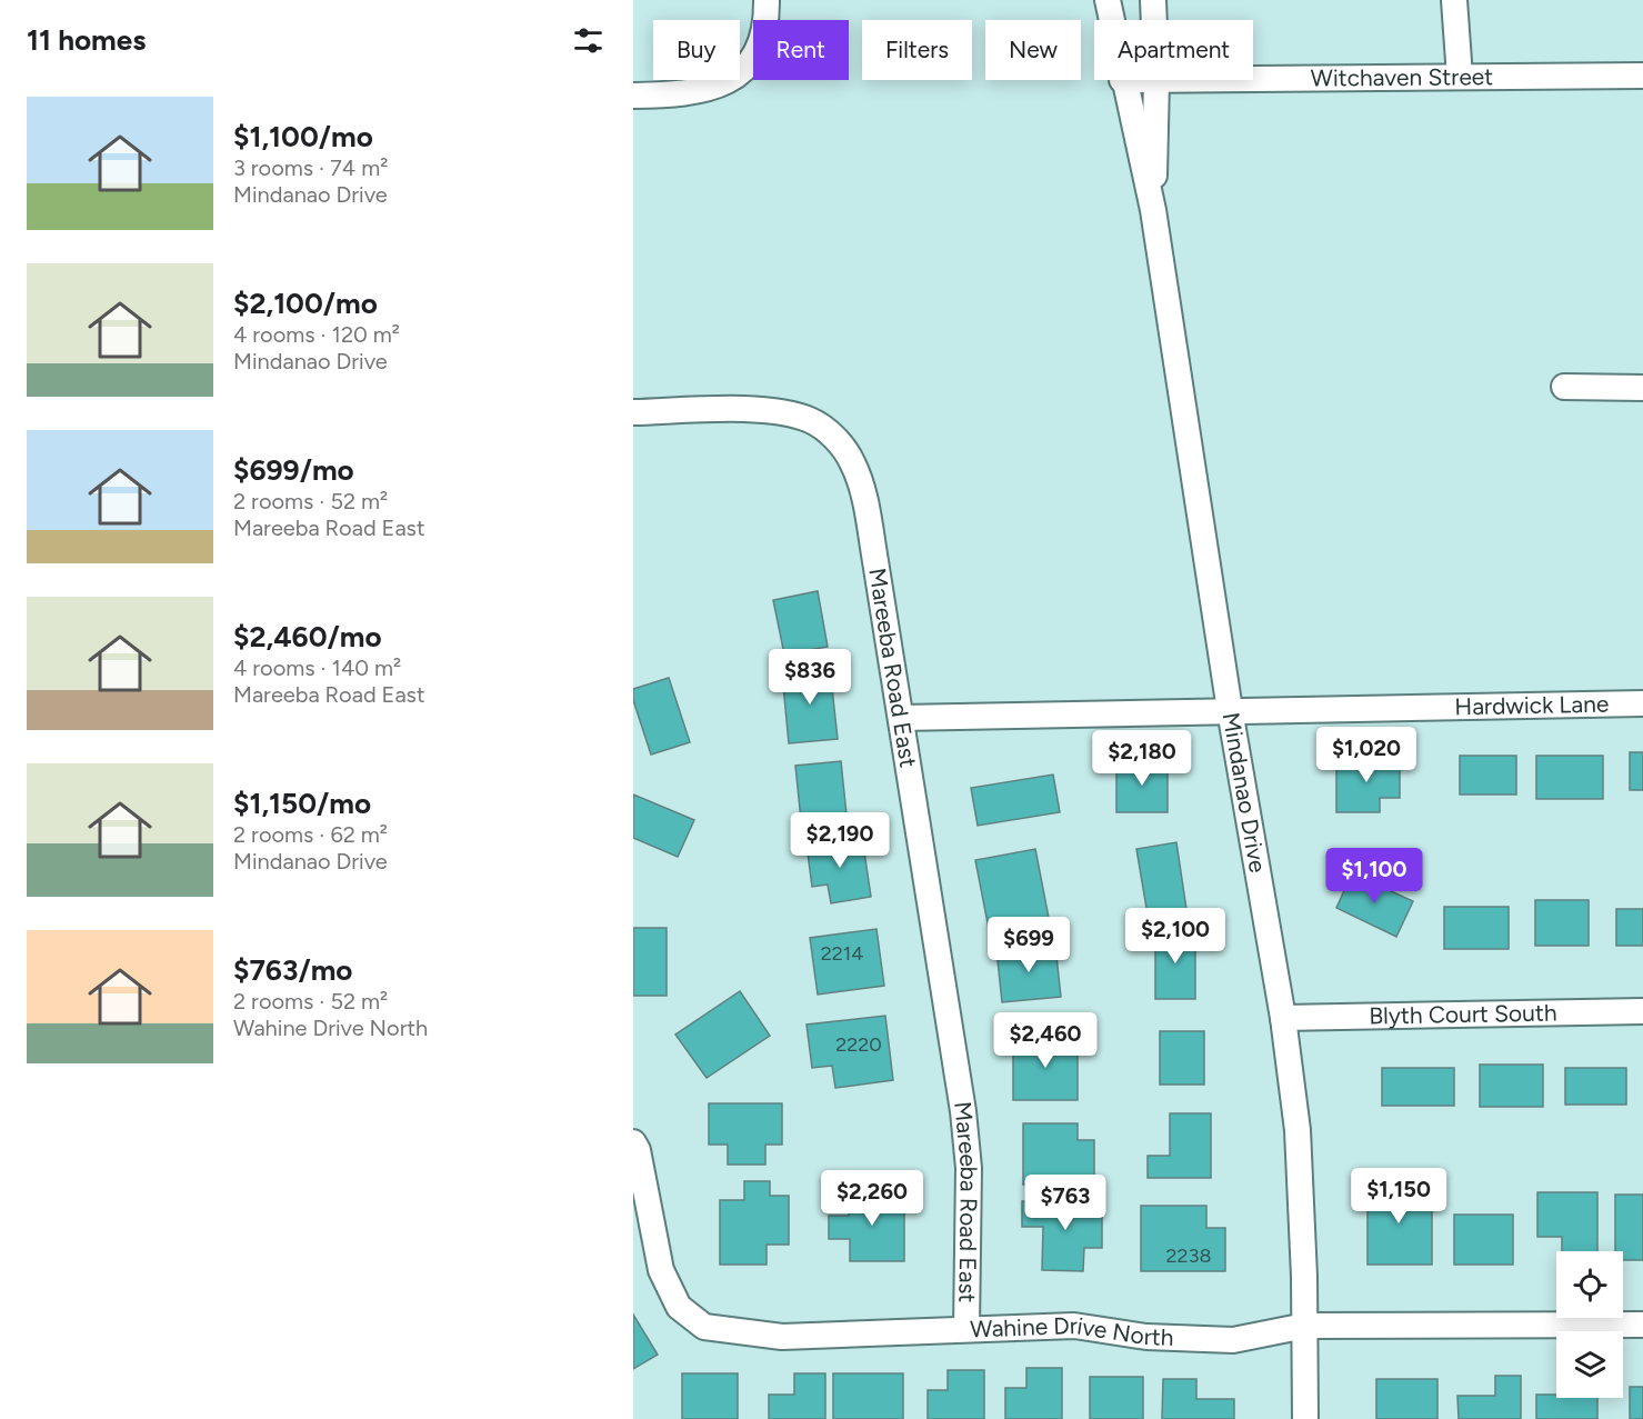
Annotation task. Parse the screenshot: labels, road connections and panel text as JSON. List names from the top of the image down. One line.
{"streets":{"street":["Witchaven Street","Mareeba Road East","Hardwick Lane","Mindanao Drive","Blyth Court South","Wahine Drive North"]},"crossings":[["Mareeba Road East","Hardwick Lane"],["Mareeba Road East","Wahine Drive North"],["Hardwick Lane","Mindanao Drive"],["Mindanao Drive","Blyth Court South"],["Mindanao Drive","Wahine Drive North"]],"house_numbers":["2214","2220","2238"],"page":{"heading":"11 homes","chip":["Buy","Rent","Filters","New","Apartment"],"list":[{"name":"$1,100/mo","note":"3 rooms · 74 m² · Mindanao Drive"},{"name":"$2,100/mo","note":"4 rooms · 120 m² · Mindanao Drive"},{"name":"$699/mo","note":"2 rooms · 52 m² · Mareeba Road East"},{"name":"$2,460/mo","note":"4 rooms · 140 m² · Mareeba Road East"},{"name":"$1,150/mo","note":"2 rooms · 62 m² · Mindanao Drive"},{"name":"$763/mo","note":"2 rooms · 52 m² · Wahine Drive North"}],"price":["$836","$1,020","$2,180","$2,190","$1,100","$2,100","$699","$2,460","$1,150","$2,260","$763"]}}
